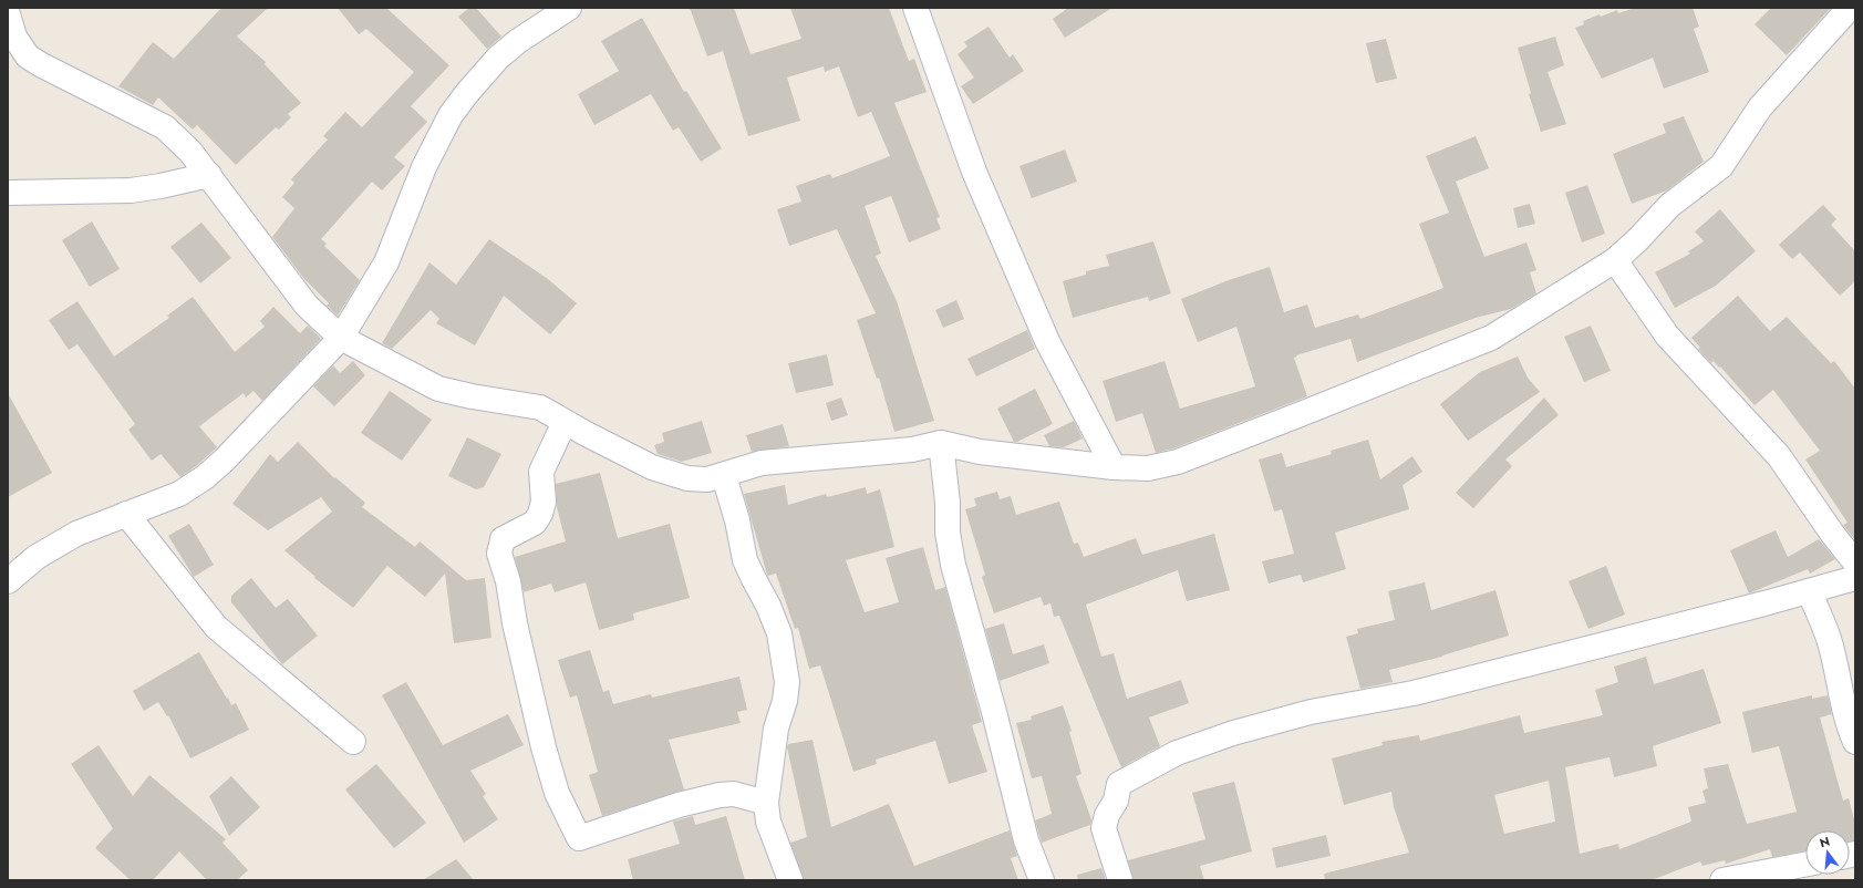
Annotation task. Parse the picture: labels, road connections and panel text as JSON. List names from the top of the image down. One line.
{"north":"top"}
